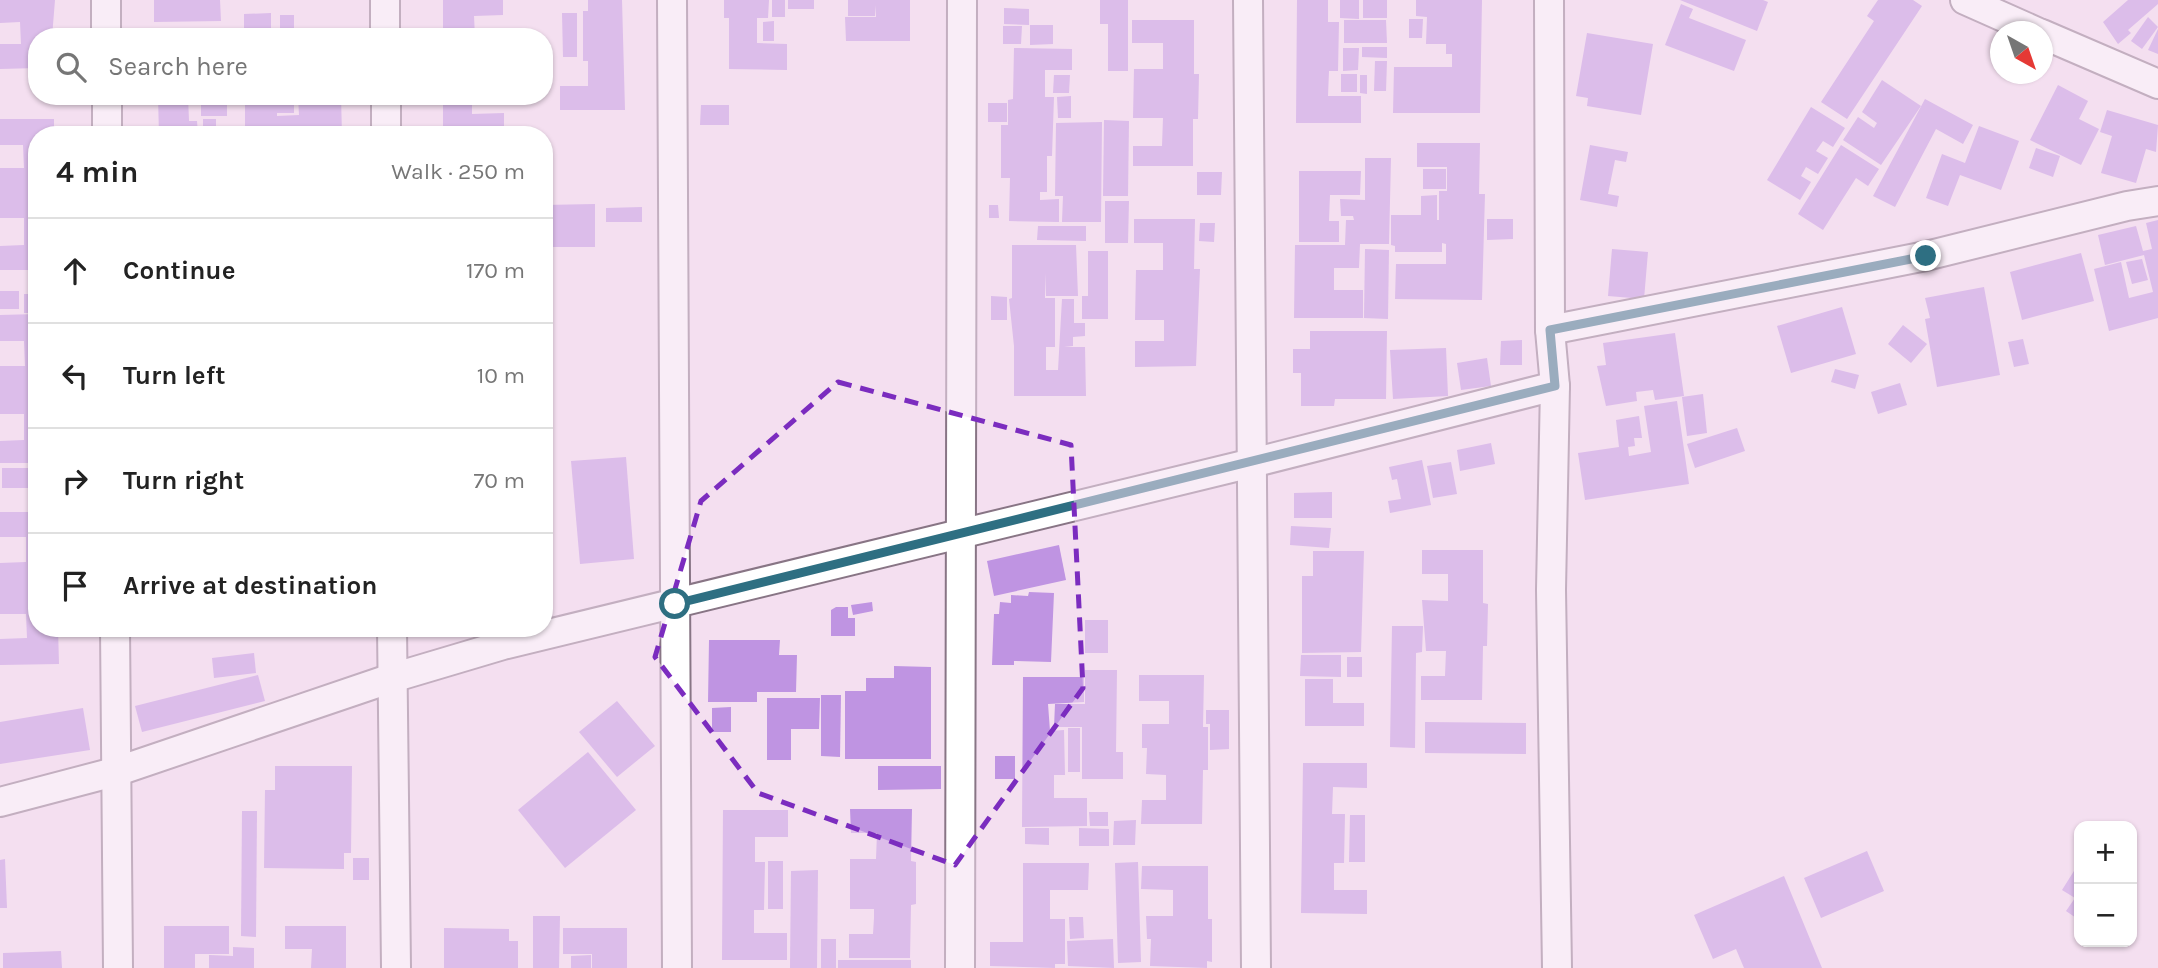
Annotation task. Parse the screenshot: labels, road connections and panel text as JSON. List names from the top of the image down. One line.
{"north":"bottom right","page":{"search":"Search here","heading":["4 min","Walk · 250 m"],"list":[["Continue","170 m"],["Turn left","10 m"],["Turn right","70 m"],"Arrive at destination"],"map_buttons":["+","−"]}}
